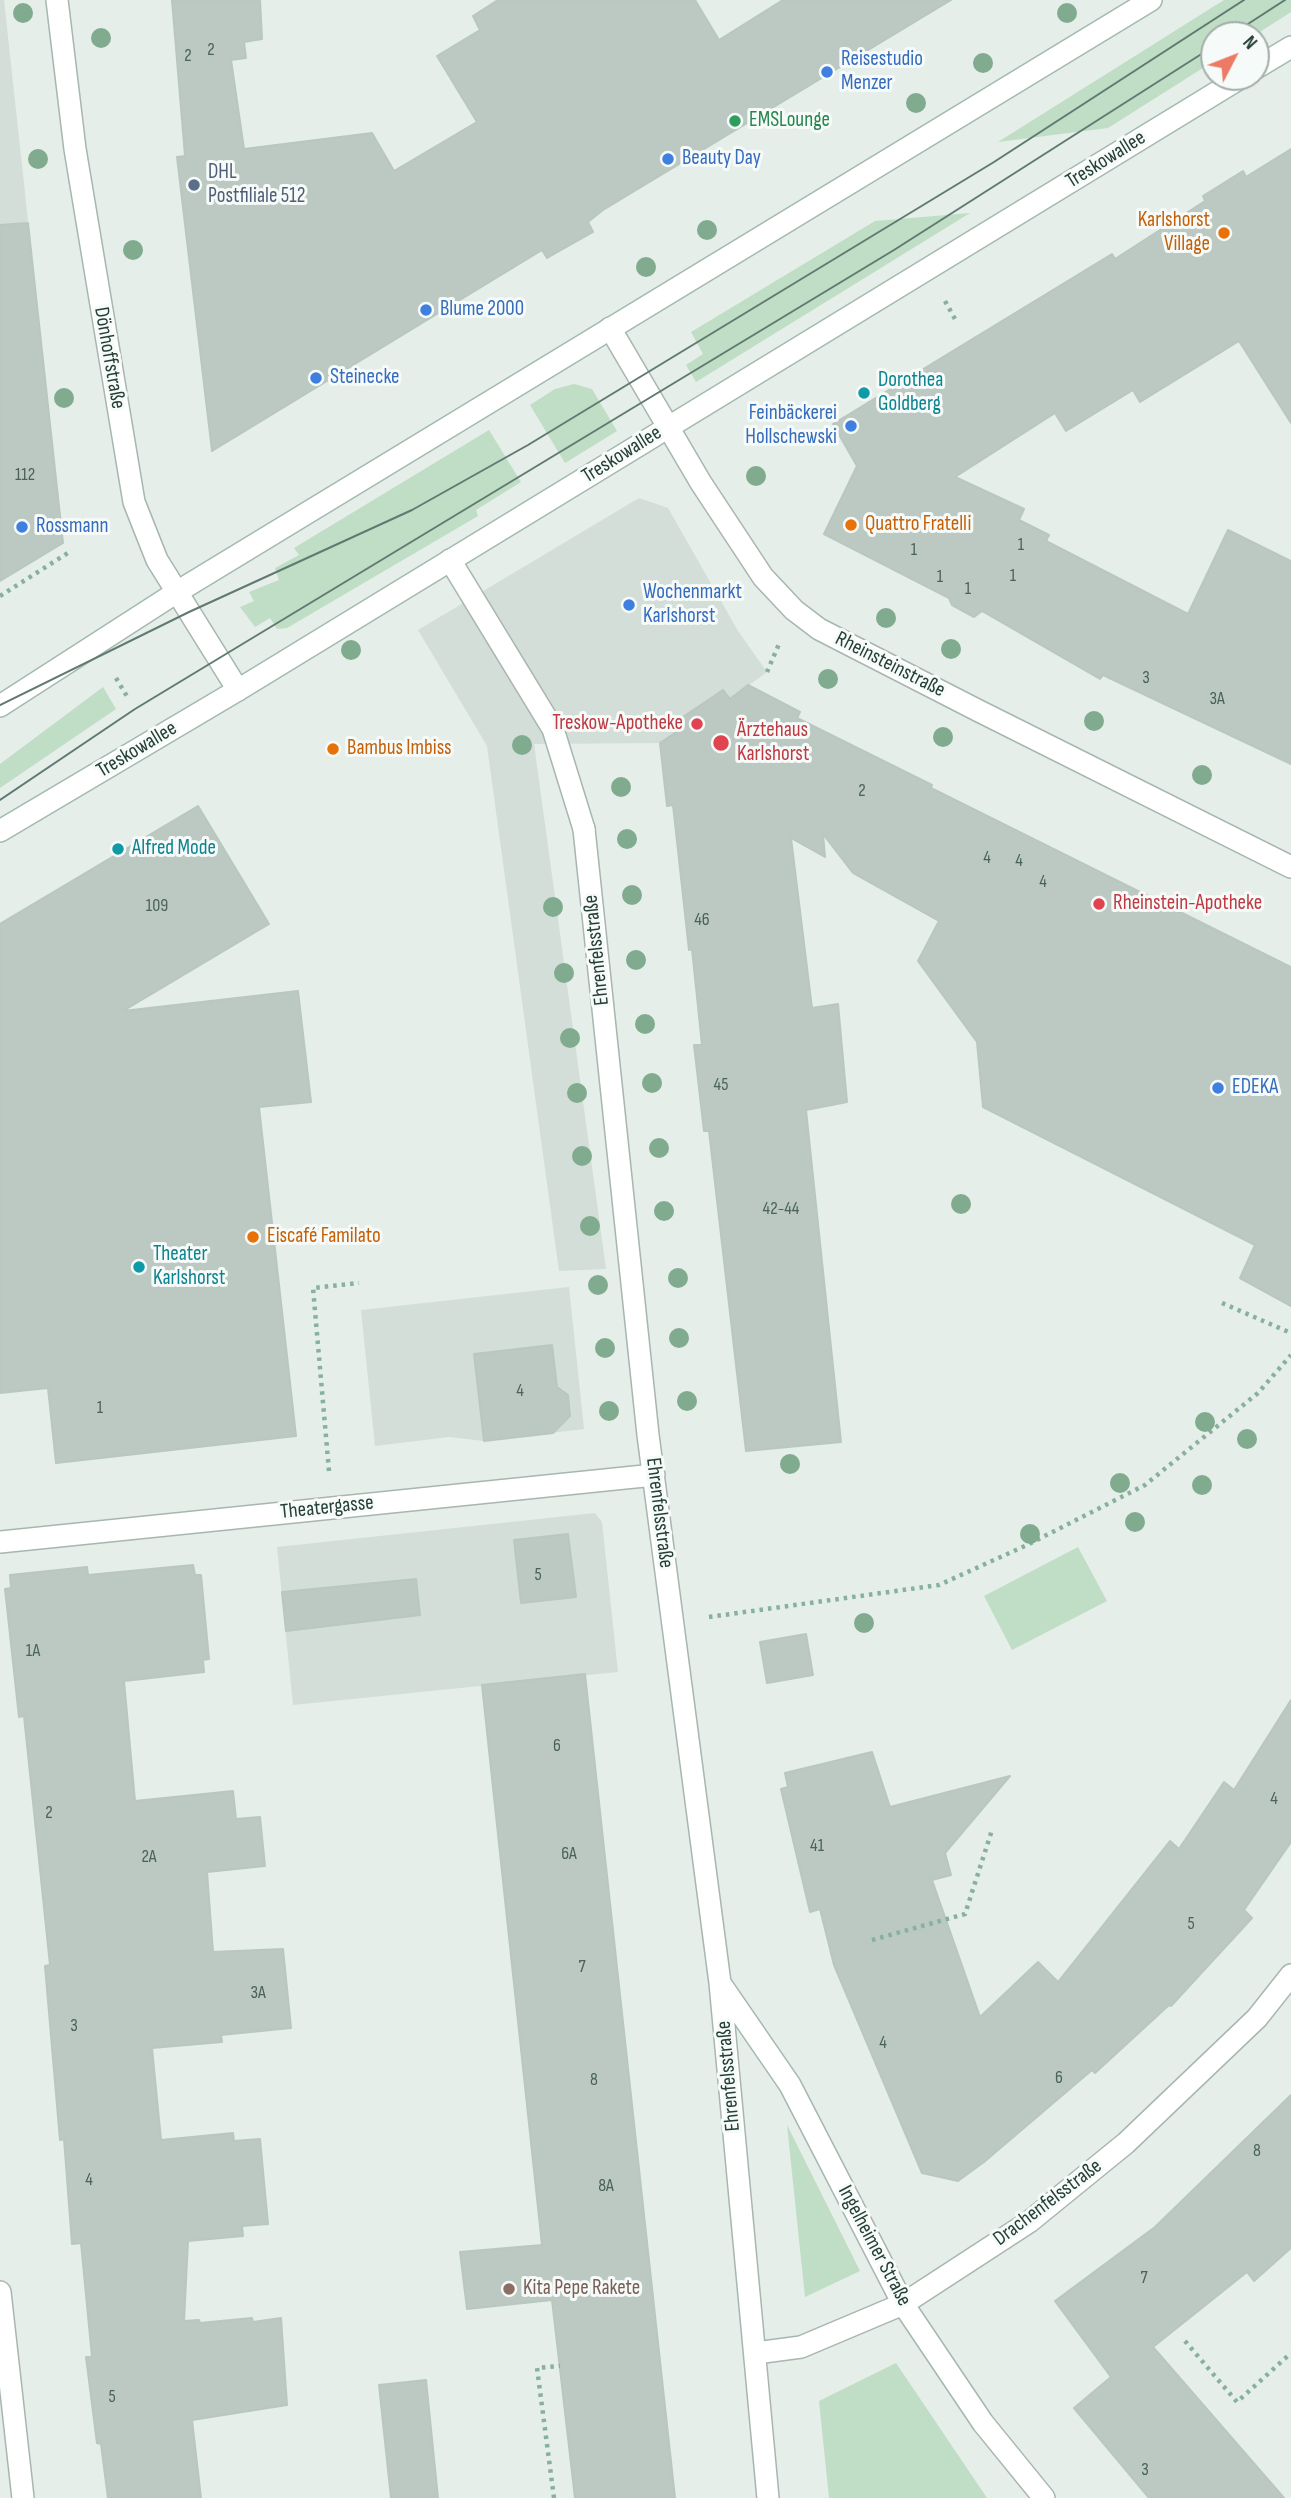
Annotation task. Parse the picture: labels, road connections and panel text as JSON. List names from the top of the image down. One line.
{"streets":{"street":["Treskowallee","Dönhoffstraße","Rheinsteinstraße","Ehrenfelsstraße","Theatergasse","Drachenfelsstraße","Ingelheimer Straße"]},"crossings":[["Treskowallee","Dönhoffstraße"],["Treskowallee","Rheinsteinstraße"],["Treskowallee","Ehrenfelsstraße"],["Ehrenfelsstraße","Theatergasse"],["Ehrenfelsstraße","Drachenfelsstraße"],["Ehrenfelsstraße","Ingelheimer Straße"],["Drachenfelsstraße","Ingelheimer Straße"]],"places":["Reisestudio Menzer","EMSLounge","Beauty Day","DHL Postfiliale 512","Karlshorst Village","Blume 2000","Steinecke","Dorothea Goldberg","Feinbäckerei Hollschewski","Quattro Fratelli","Rossmann","Wochenmarkt Karlshorst","Treskow-Apotheke","Ärztehaus Karlshorst","Bambus Imbiss","Alfred Mode","Rheinstein-Apotheke","EDEKA","Eiscafé Familato","Theater Karlshorst","Kita Pepe Rakete"],"house_numbers":["2","2","112","1","1","1","1","1","3","3A","2","4","4","4","109","46","45","42-44","4","1","5","1A","6","4","2","41","6A","2A","5","7","3A","3","4","6","8","8","4","8A","7","5","3"],"north":"top right"}
